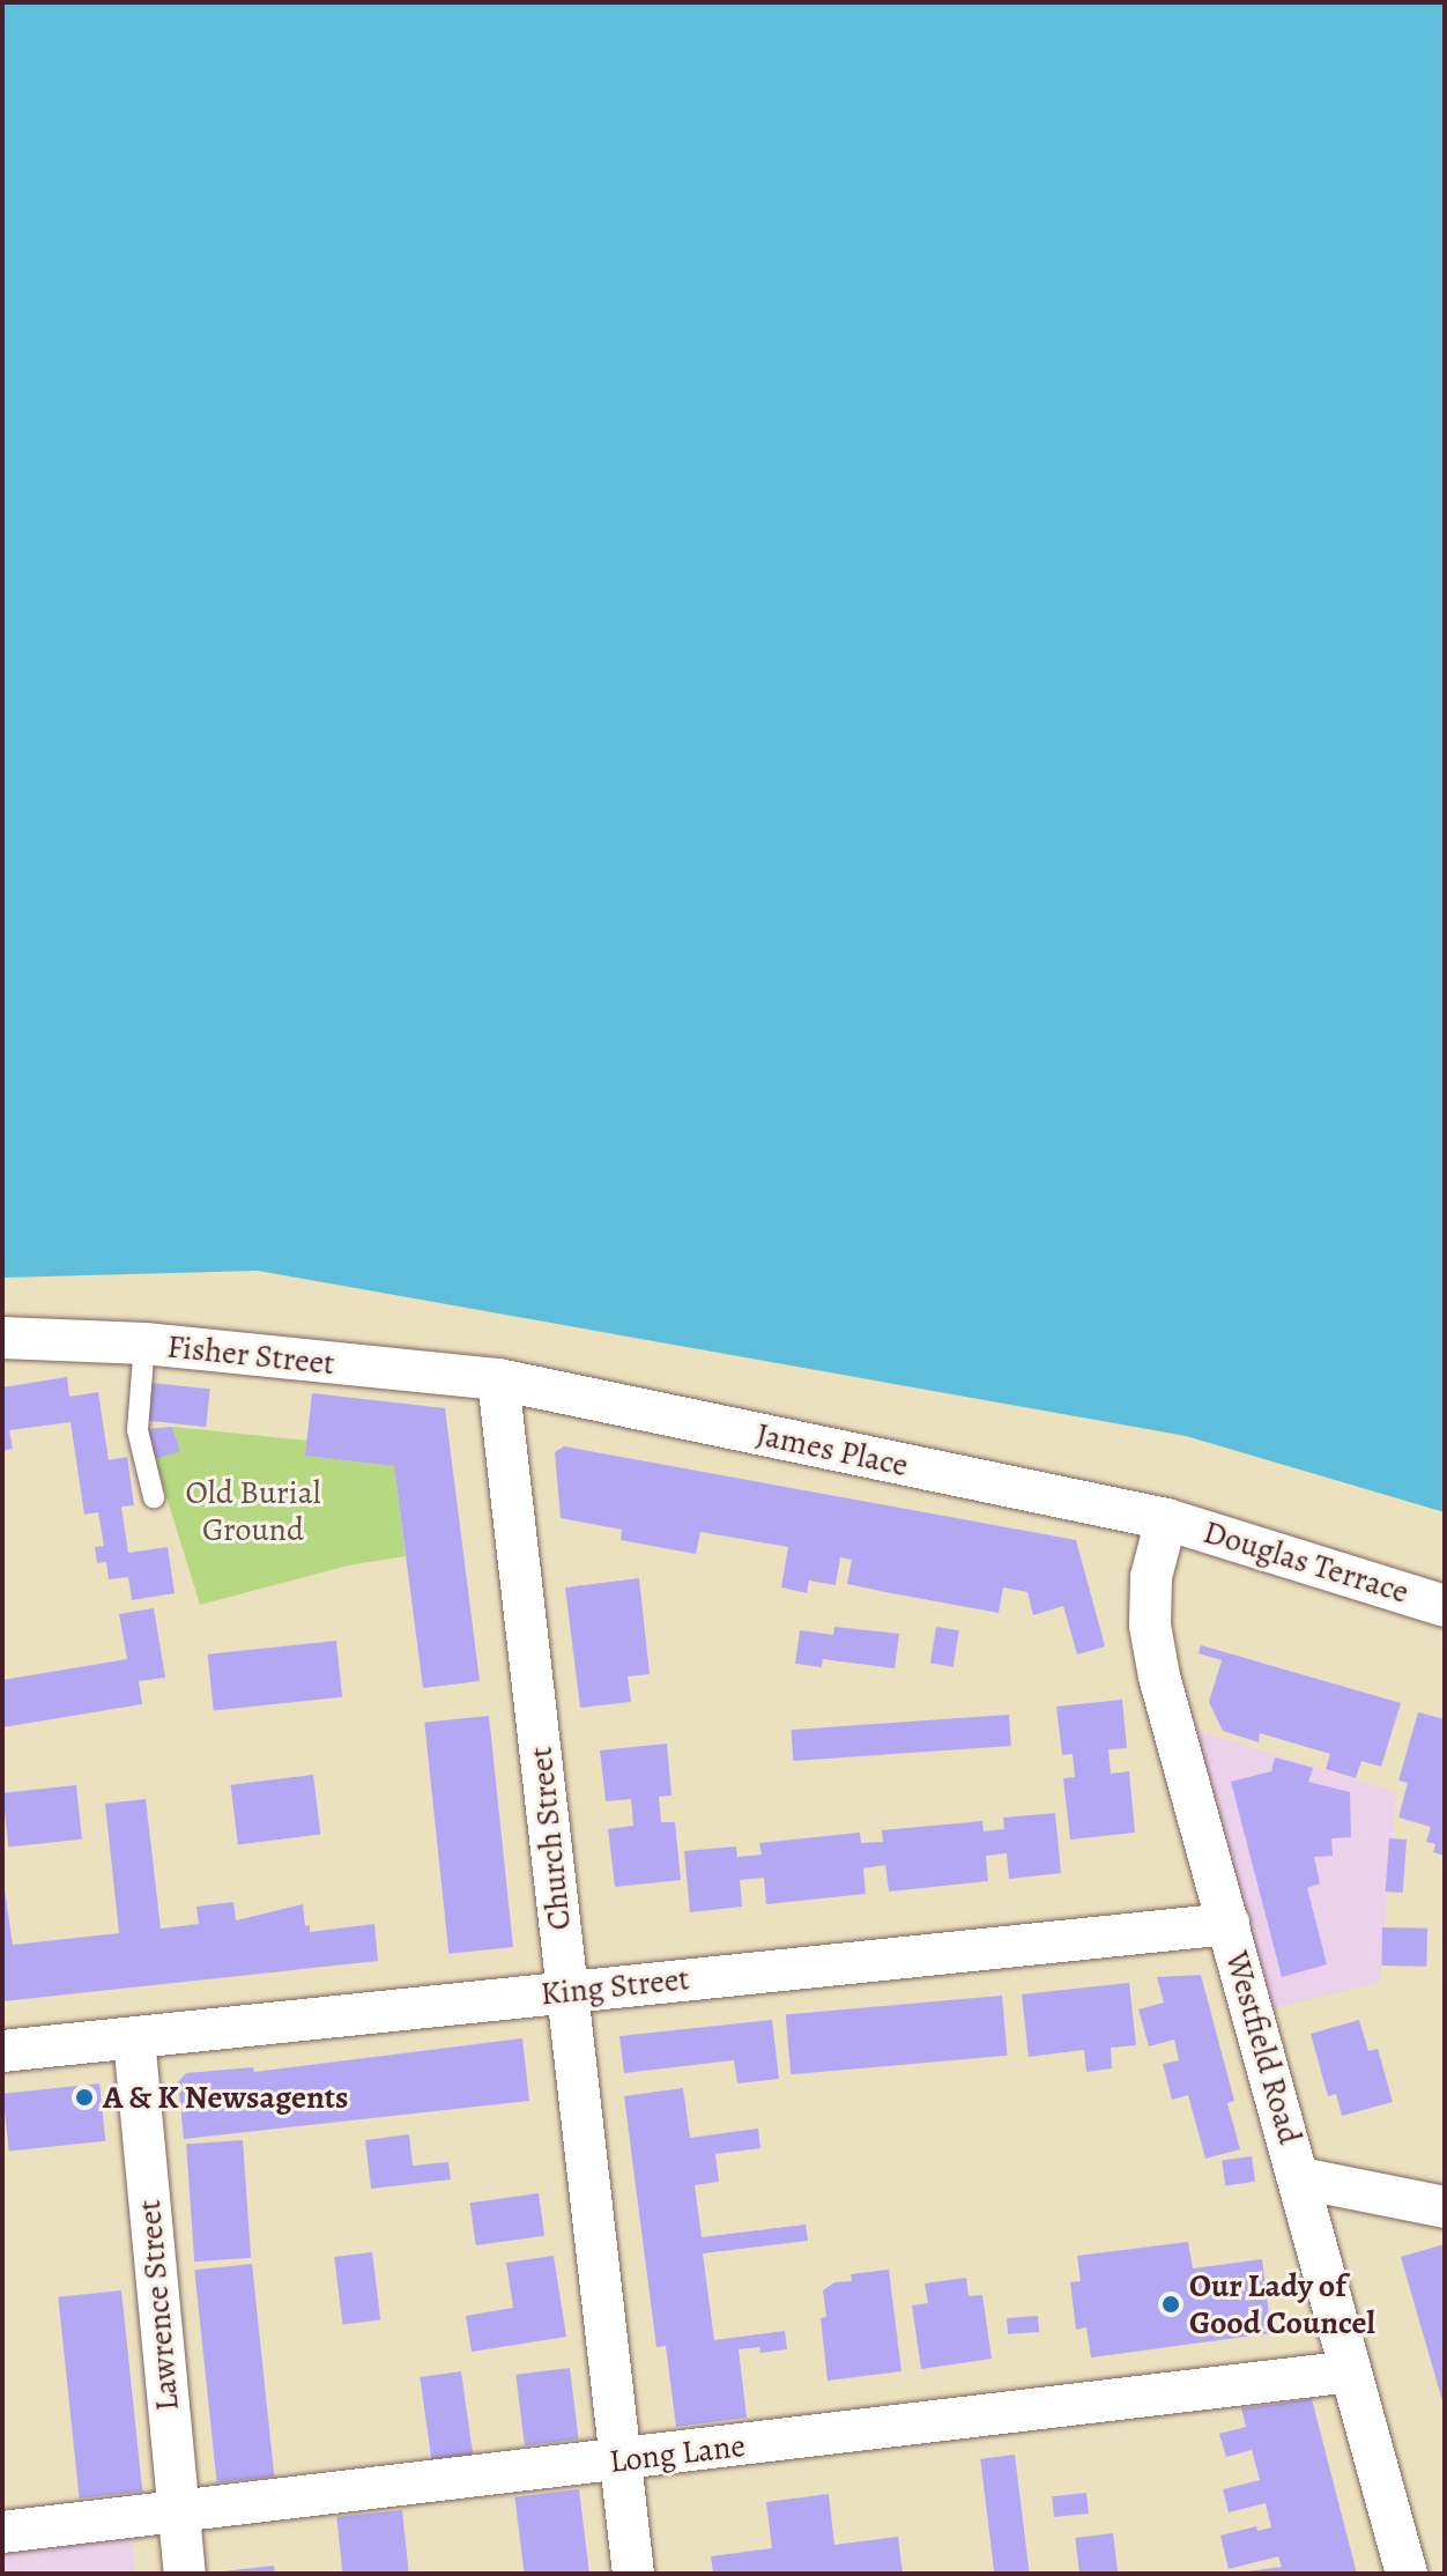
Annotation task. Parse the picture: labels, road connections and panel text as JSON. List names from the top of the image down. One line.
{"streets":{"street":["Fisher Street","James Place","Douglas Terrace","Church Street","King Street","Westfield Road","Lawrence Street","Long Lane"]},"crossings":[["Fisher Street","James Place"],["Fisher Street","Church Street"],["James Place","Douglas Terrace"],["James Place","Church Street"],["James Place","Westfield Road"],["Douglas Terrace","Westfield Road"],["Church Street","King Street"],["Church Street","Long Lane"],["King Street","Westfield Road"],["King Street","Lawrence Street"],["Westfield Road","Long Lane"],["Lawrence Street","Long Lane"]],"parks":["Old Burial Ground"],"places":["A & K Newsagents","Our Lady of Good Councel"]}
